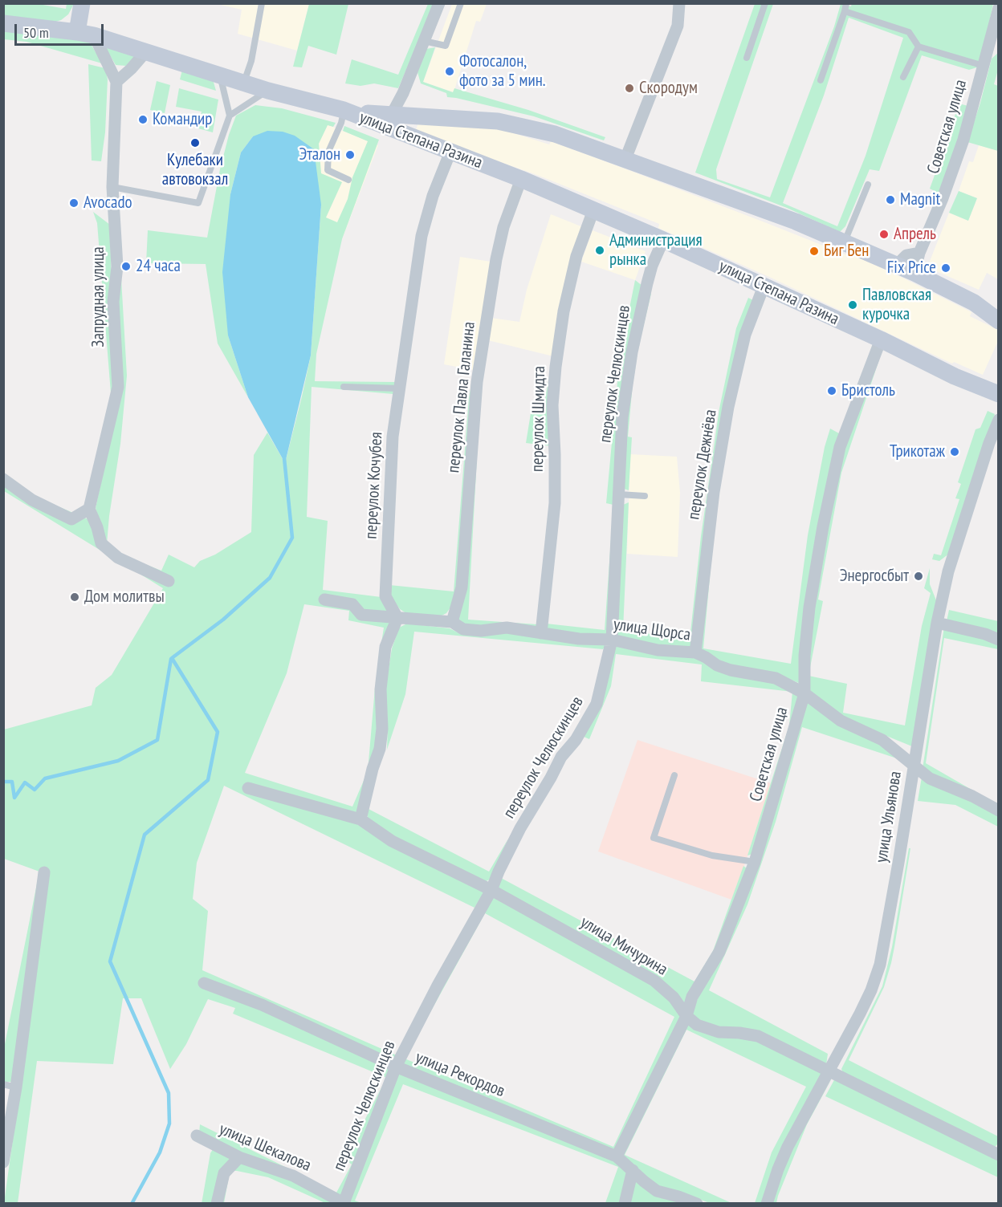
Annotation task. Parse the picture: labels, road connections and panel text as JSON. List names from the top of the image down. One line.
{"streets":{"main road":["улица Степана Разина"],"street":["Советская улица","Запрудная улица","переулок Челюскинцев","переулок Павла Галанина","переулок Шмидта","переулок Дежнёва","переулок Кочубея","улица Щорса","улица Ульянова","улица Мичурина","улица Рекордов","улица Шекалова"]},"crossings":[["Советская улица","улица Степана Разина"],["Советская улица","улица Щорса"],["Советская улица","улица Мичурина"],["Советская улица","улица Рекордов"],["улица Степана Разина","Запрудная улица"],["улица Степана Разина","переулок Челюскинцев"],["улица Степана Разина","переулок Павла Галанина"],["улица Степана Разина","переулок Шмидта"],["улица Степана Разина","переулок Дежнёва"],["улица Степана Разина","переулок Кочубея"],["переулок Челюскинцев","улица Щорса"],["переулок Челюскинцев","улица Мичурина"],["переулок Челюскинцев","улица Рекордов"],["переулок Челюскинцев","улица Шекалова"],["переулок Павла Галанина","улица Щорса"],["переулок Шмидта","улица Щорса"],["переулок Дежнёва","улица Щорса"],["переулок Кочубея","улица Щорса"],["улица Щорса","улица Ульянова"],["улица Ульянова","улица Мичурина"]],"places":["Фотосалон, фото за 5 мин.","Скородум","Командир","Кулебаки автовокзал","Эталон","Magnit","Avocado","Апрель","Администрация рынка","Биг Бен","24 часа","Fix Price","Павловская курочка","Бристоль","Трикотаж","Энергосбыт","Дом молитвы"],"scale_bar":"50 m"}
